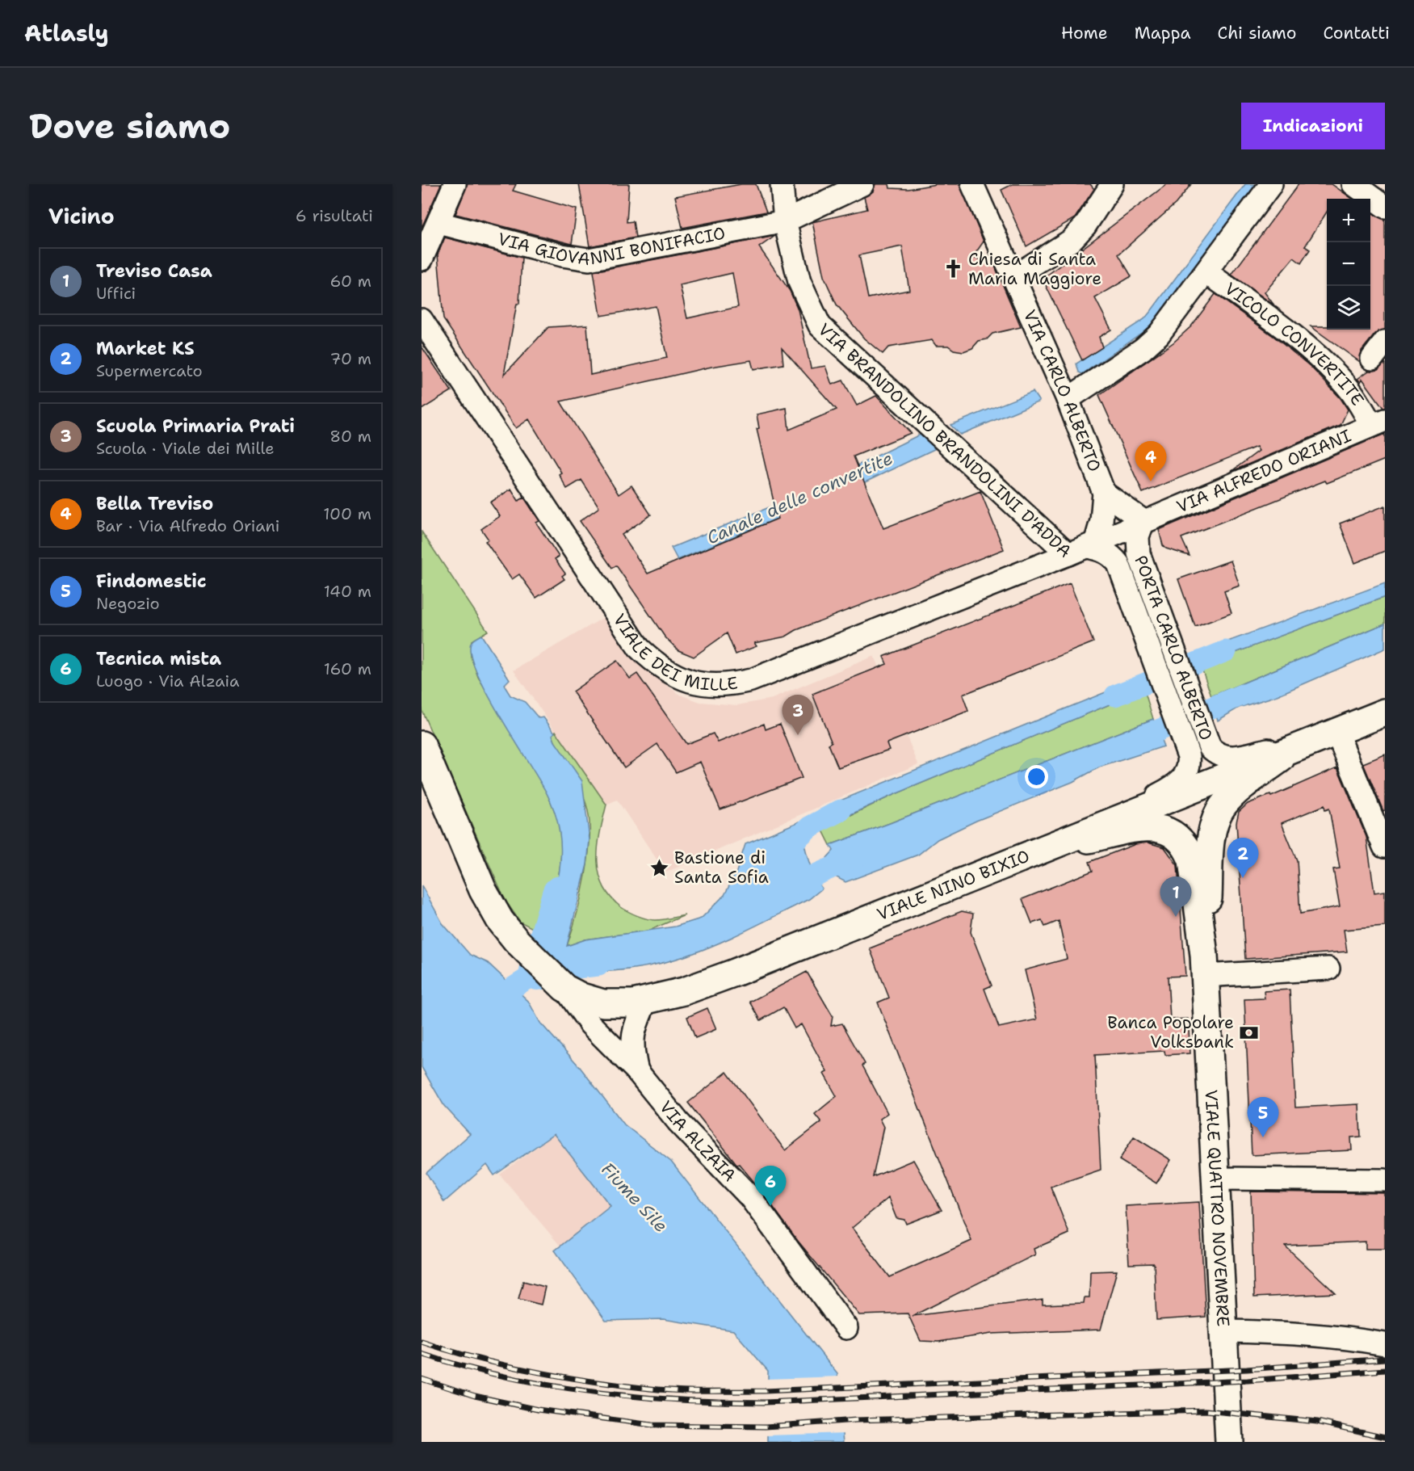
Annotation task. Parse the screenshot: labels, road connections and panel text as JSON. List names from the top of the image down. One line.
{"streets":{"main road":["VIALE NINO BIXIO","VIALE QUATTRO NOVEMBRE"],"street":["VIA GIOVANNI BONIFACIO","VICOLO CONVERTITE","VIA CARLO ALBERTO","VIA BRANDOLINO BRANDOLINI D'ADDA","VIA ALFREDO ORIANI","VIALE DEI MILLE","PORTA CARLO ALBERTO","VIA ALZAIA"]},"crossings":[["VIA GIOVANNI BONIFACIO","VIA BRANDOLINO BRANDOLINI D'ADDA"],["VICOLO CONVERTITE","VIA ALFREDO ORIANI"],["VIA CARLO ALBERTO","VIA BRANDOLINO BRANDOLINI D'ADDA"],["VIA CARLO ALBERTO","VIA ALFREDO ORIANI"],["VIA CARLO ALBERTO","VIALE DEI MILLE"],["VIA CARLO ALBERTO","PORTA CARLO ALBERTO"],["VIA BRANDOLINO BRANDOLINI D'ADDA","VIA ALFREDO ORIANI"],["VIA BRANDOLINO BRANDOLINI D'ADDA","VIALE DEI MILLE"],["VIA BRANDOLINO BRANDOLINI D'ADDA","PORTA CARLO ALBERTO"],["VIA ALFREDO ORIANI","PORTA CARLO ALBERTO"],["VIALE DEI MILLE","PORTA CARLO ALBERTO"],["PORTA CARLO ALBERTO","VIALE NINO BIXIO"],["VIALE NINO BIXIO","VIA ALZAIA"],["VIALE NINO BIXIO","VIALE QUATTRO NOVEMBRE"]],"water":["Canale delle convertite","Fiume Sile"],"places":{"church":["Chiesa di Santa Maria Maggiore"],"place":["Bastione di Santa Sofia"],"bank":["Banca Popolare Volksbank"]},"page":{"header":"Atlasly","nav":["Home","Mappa","Chi siamo","Contatti"],"buttons":"Indicazioni","title":"Dove siamo","heading":["Vicino","6 risultati"],"map_buttons":["+","−"],"list":[{"mark":"1","name":"Treviso Casa","note":"Uffici","value":"60 m"},{"mark":"2","name":"Market KS","note":"Supermercato","value":"70 m"},{"mark":"3","name":"Scuola Primaria Prati","note":"Scuola · Viale dei Mille","value":"80 m"},{"mark":"4","name":"Bella Treviso","note":"Bar · Via Alfredo Oriani","value":"100 m"},{"mark":"5","name":"Findomestic","note":"Negozio","value":"140 m"},{"mark":"6","name":"Tecnica mista","note":"Luogo · Via Alzaia","value":"160 m"}],"pins":["4","3","2","1","5","6"]}}
